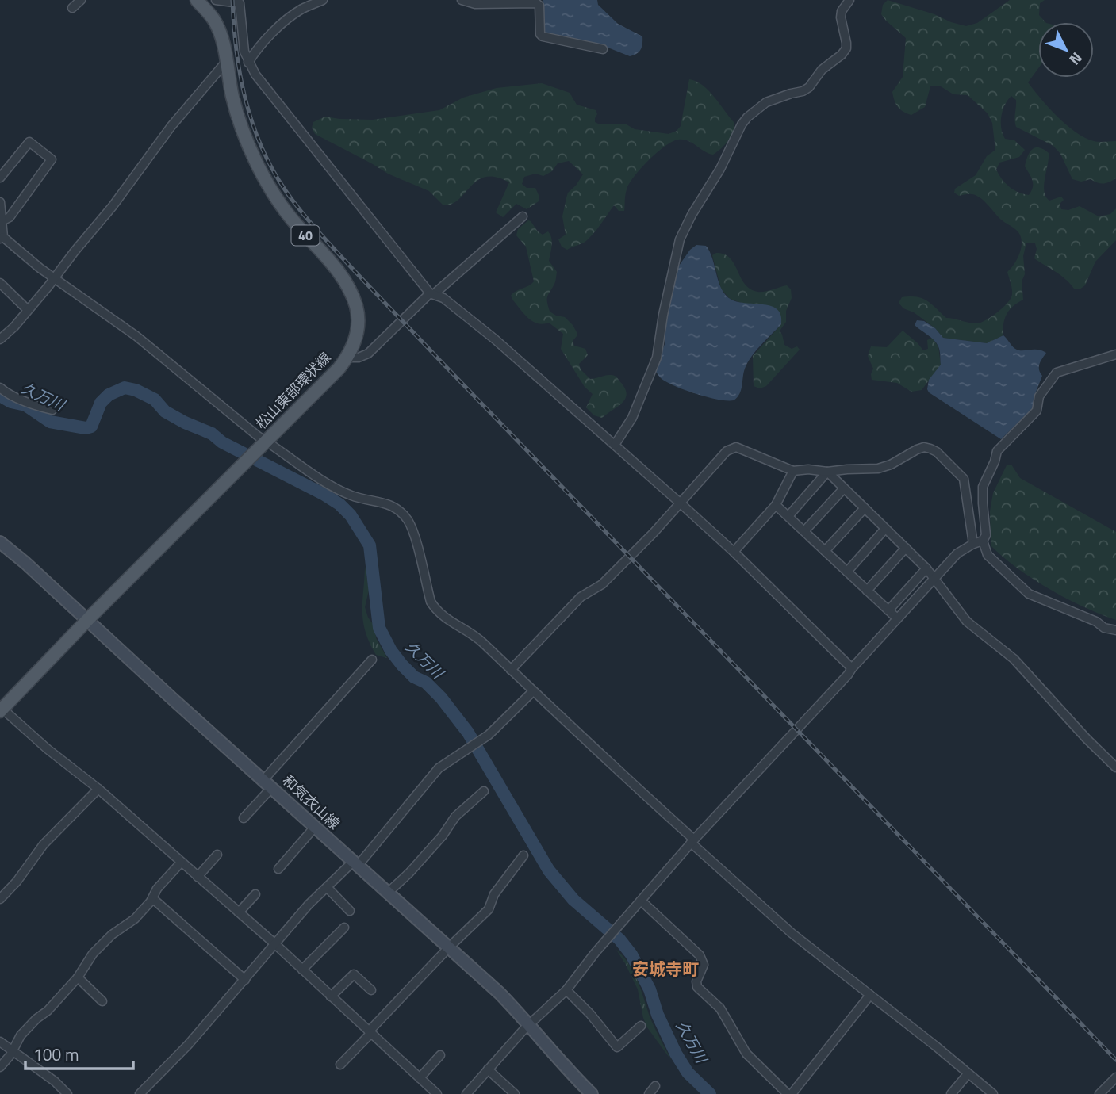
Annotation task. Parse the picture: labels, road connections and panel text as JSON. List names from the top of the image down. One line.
{"streets":{"main road":["40","松山東部環状線","和気衣山線"]},"crossings":[["松山東部環状線","和気衣山線"]],"districts":["安城寺町"],"water":["久万川"],"scale_bar":"100 m","north":"bottom right"}
